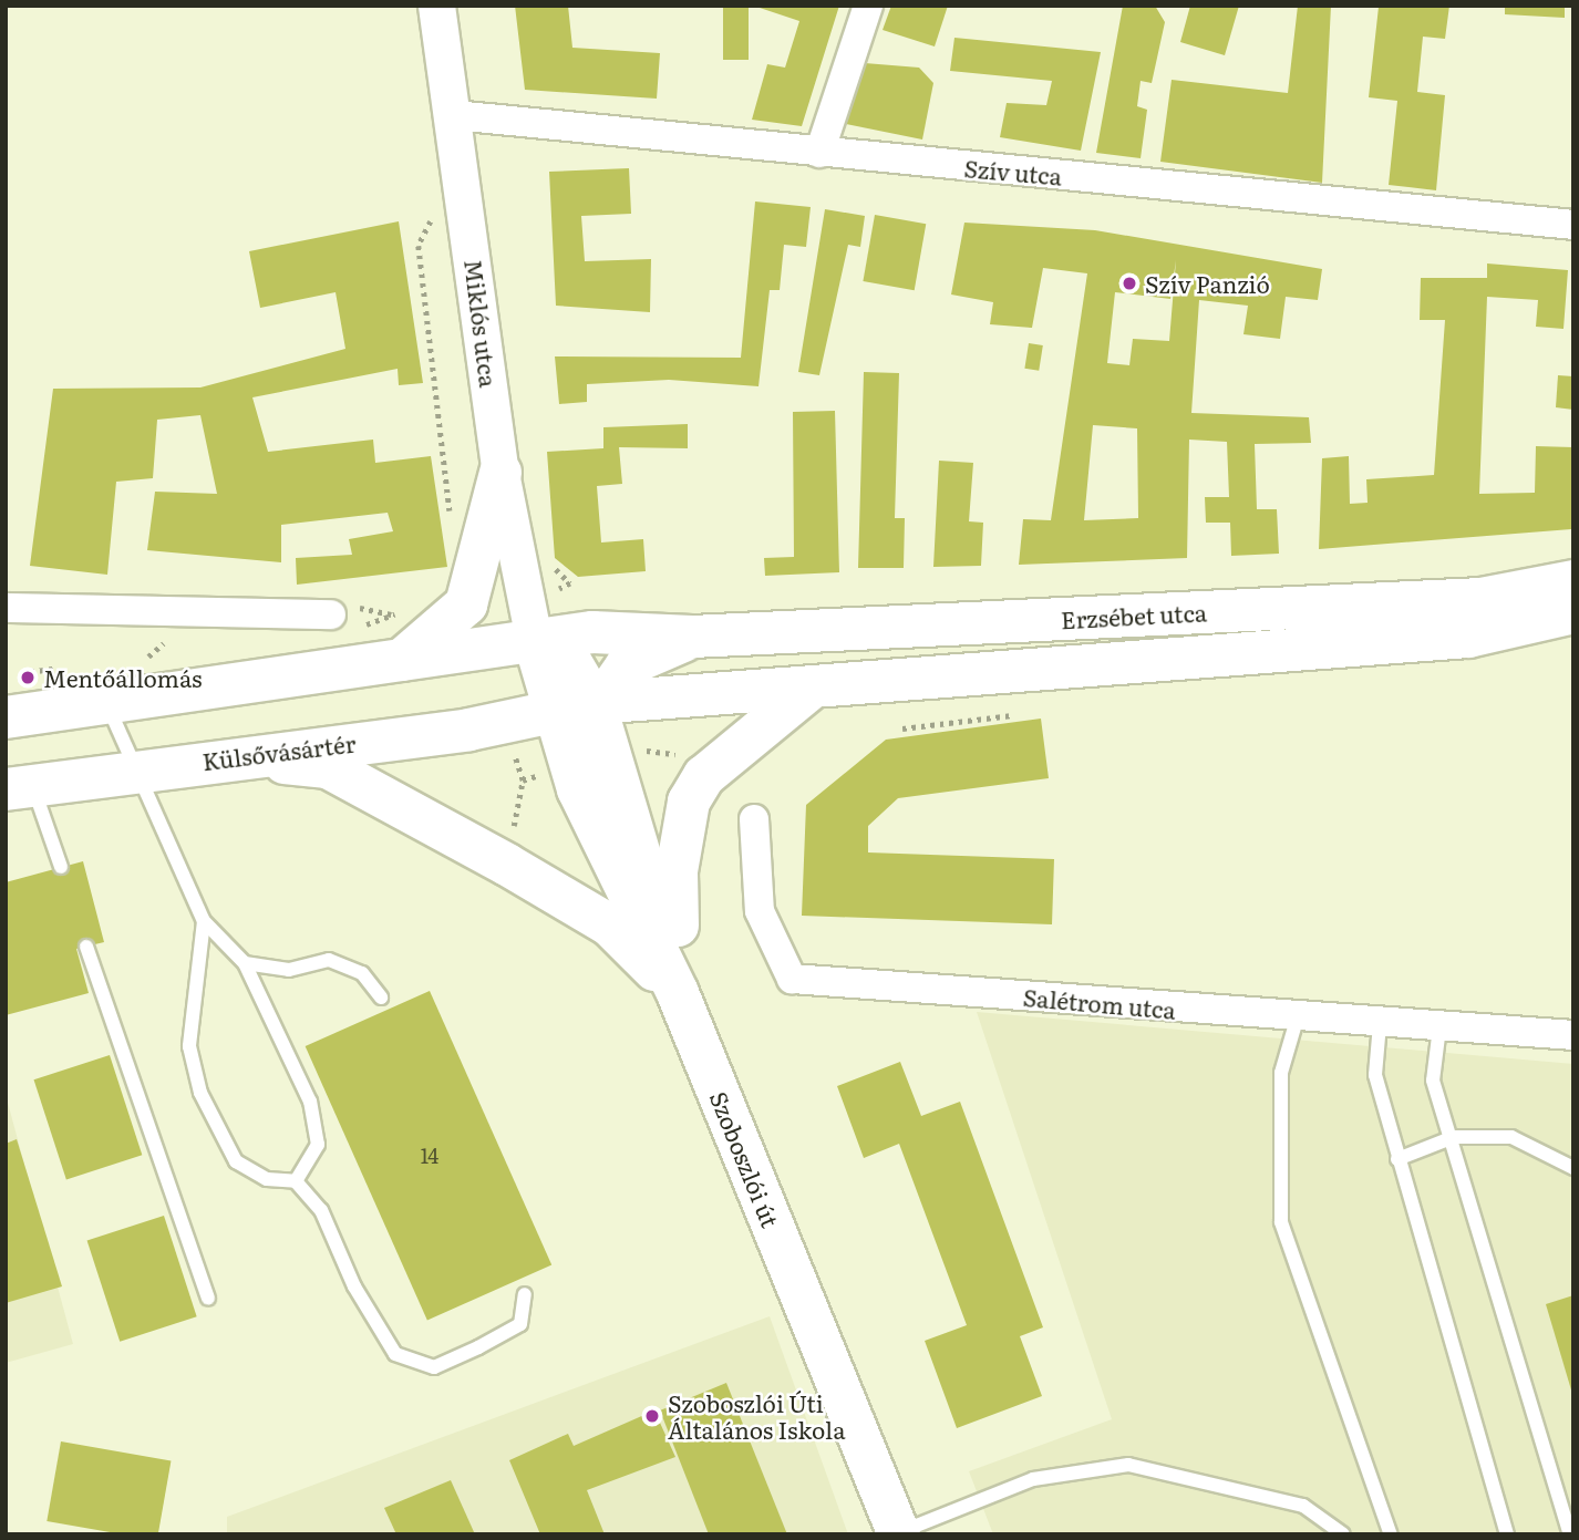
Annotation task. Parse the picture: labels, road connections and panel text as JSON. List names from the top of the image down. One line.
{"streets":{"main road":["Erzsébet utca","Külsővásártér","Szoboszlói út"],"street":["Szív utca","Miklós utca","Salétrom utca"]},"crossings":[["Szív utca","Miklós utca"],["Miklós utca","Erzsébet utca"],["Miklós utca","Szoboszlói út"],["Erzsébet utca","Külsővásártér"],["Erzsébet utca","Szoboszlói út"],["Külsővásártér","Szoboszlói út"]],"places":["Szív Panzió","Mentőállomás","Szoboszlói Úti Általános Iskola"],"house_numbers":["14"]}
